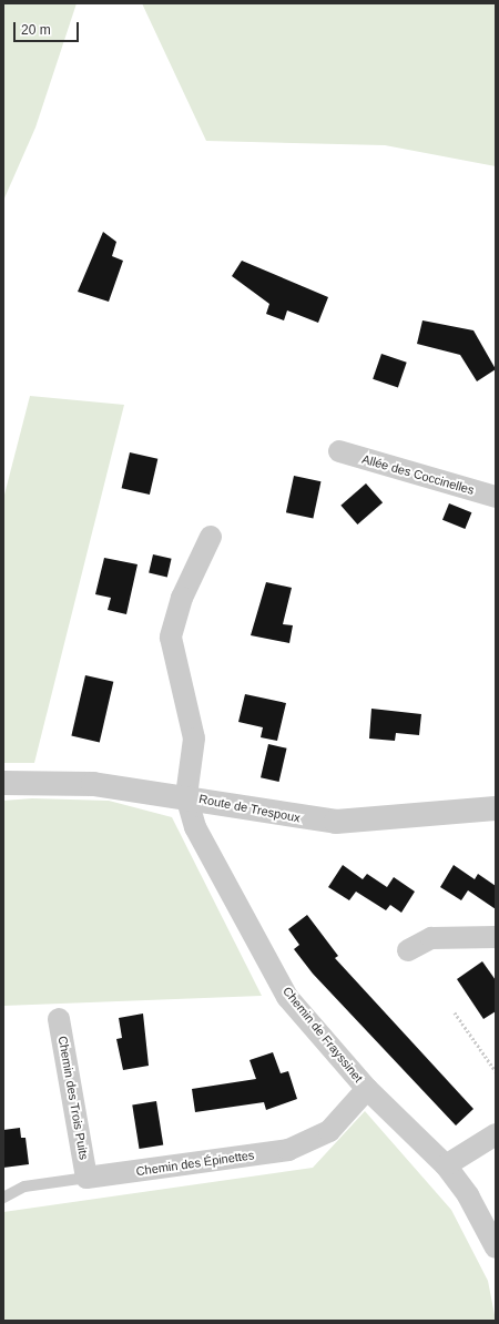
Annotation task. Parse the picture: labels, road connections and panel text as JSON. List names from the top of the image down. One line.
{"streets":{"street":["Allée des Coccinelles","Route de Trespoux","Chemin de Frayssinet","Chemin des Trois Puits","Chemin des Épinettes"]},"crossings":[["Route de Trespoux","Chemin de Frayssinet"],["Chemin de Frayssinet","Chemin des Épinettes"],["Chemin des Trois Puits","Chemin des Épinettes"]],"scale_bar":"20 m"}
